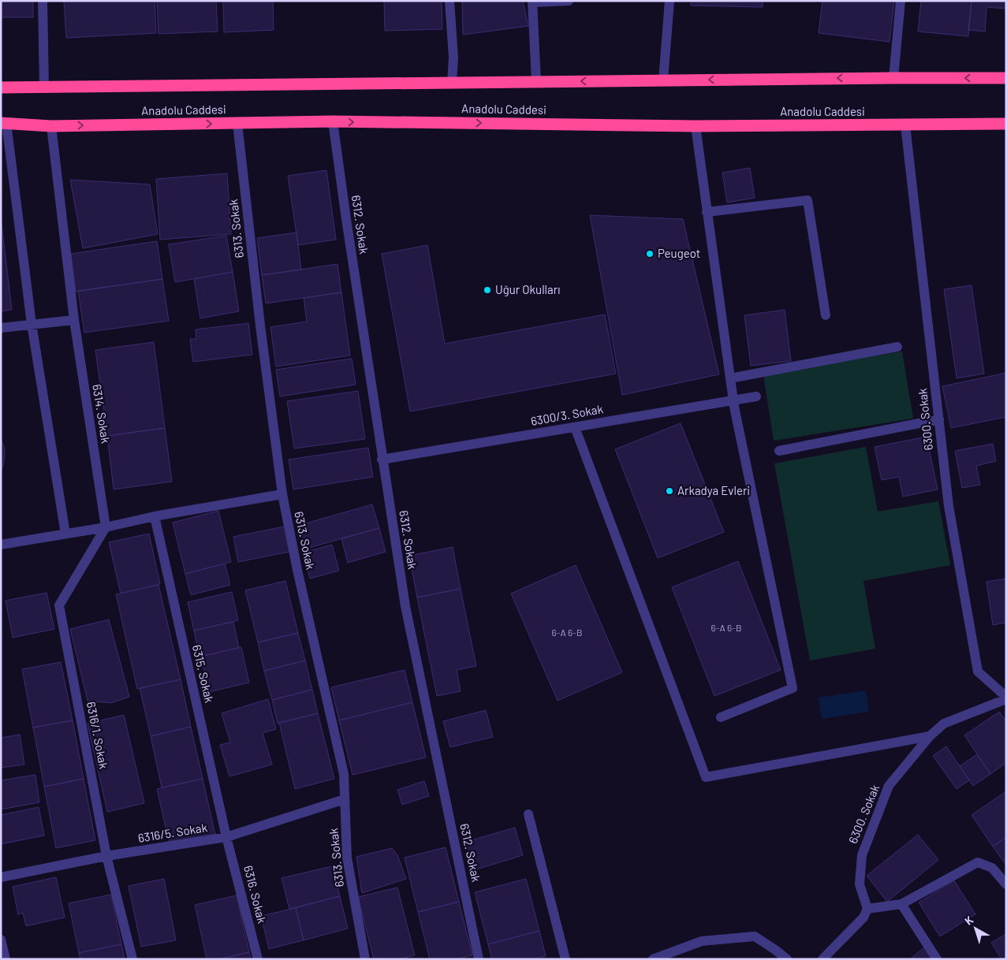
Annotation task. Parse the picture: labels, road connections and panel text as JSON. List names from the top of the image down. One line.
{"streets":{"highway":["Anadolu Caddesi"],"street":["6312. Sokak","6313. Sokak","6314. Sokak","6300/3. Sokak","6300. Sokak","6315. Sokak","6316/1. Sokak","6316/5. Sokak","6316. Sokak"]},"crossings":[["Anadolu Caddesi","6312. Sokak"],["Anadolu Caddesi","6313. Sokak"],["Anadolu Caddesi","6314. Sokak"],["Anadolu Caddesi","6300. Sokak"],["6312. Sokak","6300/3. Sokak"],["6313. Sokak","6316/5. Sokak"],["6314. Sokak","6316/1. Sokak"],["6315. Sokak","6316/5. Sokak"],["6315. Sokak","6316. Sokak"],["6316/1. Sokak","6316/5. Sokak"],["6316/5. Sokak","6316. Sokak"]],"places":["Peugeot","Uğur Okulları","Arkadya Evleri"],"house_numbers":["6-A 6-B","6-A 6-B"],"north":"top left"}
